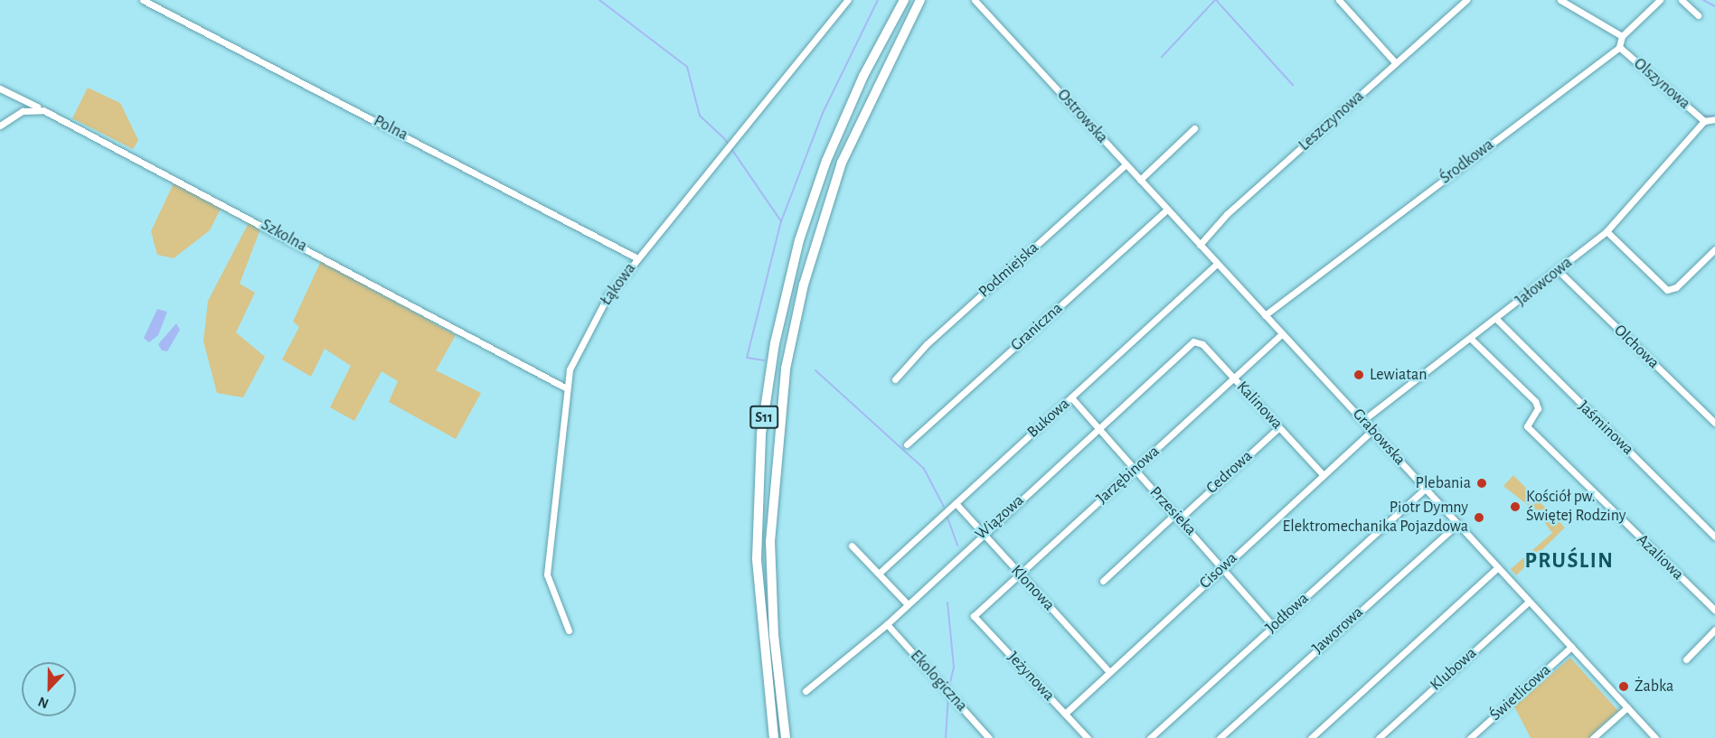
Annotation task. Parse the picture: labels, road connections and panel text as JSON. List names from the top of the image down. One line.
{"streets":{"highway":["S11"],"street":["Olszynowa","Ostrowska","Leszczynowa","Polna","Środkowa","Szkolna","Podmiejska","Jałowcowa","Łąkowa","Graniczna","Olchowa","Kalinowa","Bukowa","Jaśminowa","Grabowska","Cedrowa","Jarzębinowa","Przesieka","Wiązowa","Azaliowa","Cisowa","Klonowa","Jodłowa","Jaworowa","Klubowa","Jeżynowa","Ekologiczna","Świetlicowa"]},"crossings":[["Olszynowa","Środkowa"],["Olszynowa","Jałowcowa"],["Ostrowska","Podmiejska"],["Ostrowska","Graniczna"],["Ostrowska","Grabowska"],["Leszczynowa","Grabowska"],["Polna","Łąkowa"],["Środkowa","Grabowska"],["Szkolna","Łąkowa"],["Jałowcowa","Olchowa"],["Jałowcowa","Jaśminowa"],["Jałowcowa","Grabowska"],["Jałowcowa","Azaliowa"],["Kalinowa","Cedrowa"],["Kalinowa","Jarzębinowa"],["Kalinowa","Wiązowa"],["Kalinowa","Cisowa"],["Bukowa","Grabowska"],["Bukowa","Przesieka"],["Bukowa","Klonowa"],["Grabowska","Jarzębinowa"],["Grabowska","Cisowa"],["Grabowska","Jodłowa"],["Grabowska","Jaworowa"],["Grabowska","Klubowa"],["Grabowska","Świetlicowa"],["Cedrowa","Przesieka"],["Jarzębinowa","Przesieka"],["Jarzębinowa","Klonowa"],["Jarzębinowa","Jeżynowa"],["Przesieka","Wiązowa"],["Przesieka","Cisowa"],["Przesieka","Jodłowa"],["Wiązowa","Klonowa"],["Wiązowa","Ekologiczna"],["Cisowa","Klonowa"],["Cisowa","Jeżynowa"]],"districts":["PRUŚLIN"],"places":["Lewiatan","Plebania","Kościół pw. Świętej Rodziny","Piotr Dymny Elektromechanika Pojazdowa","Żabka"],"north":"bottom"}
